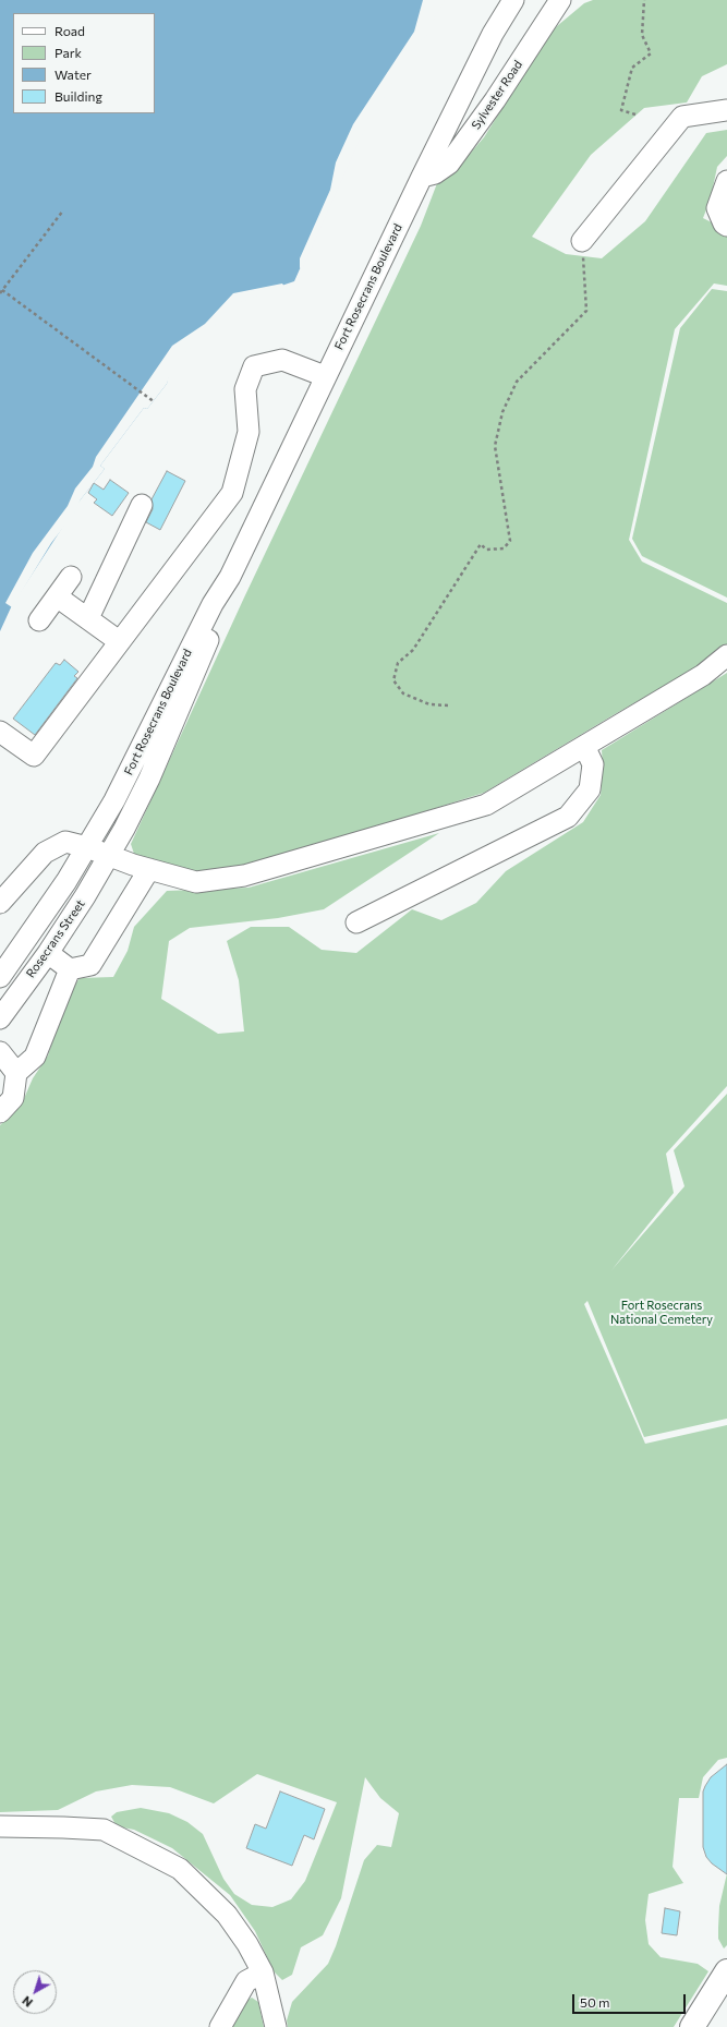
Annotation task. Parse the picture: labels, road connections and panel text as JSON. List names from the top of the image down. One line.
{"streets":{"street":["Sylvester Road","Fort Rosecrans Boulevard","Rosecrans Street"]},"crossings":[["Sylvester Road","Fort Rosecrans Boulevard"],["Fort Rosecrans Boulevard","Rosecrans Street"]],"parks":["Fort Rosecrans National Cemetery"],"legend":["Road","Park","Water","Building"],"scale_bar":"50 m","north":"bottom left"}
